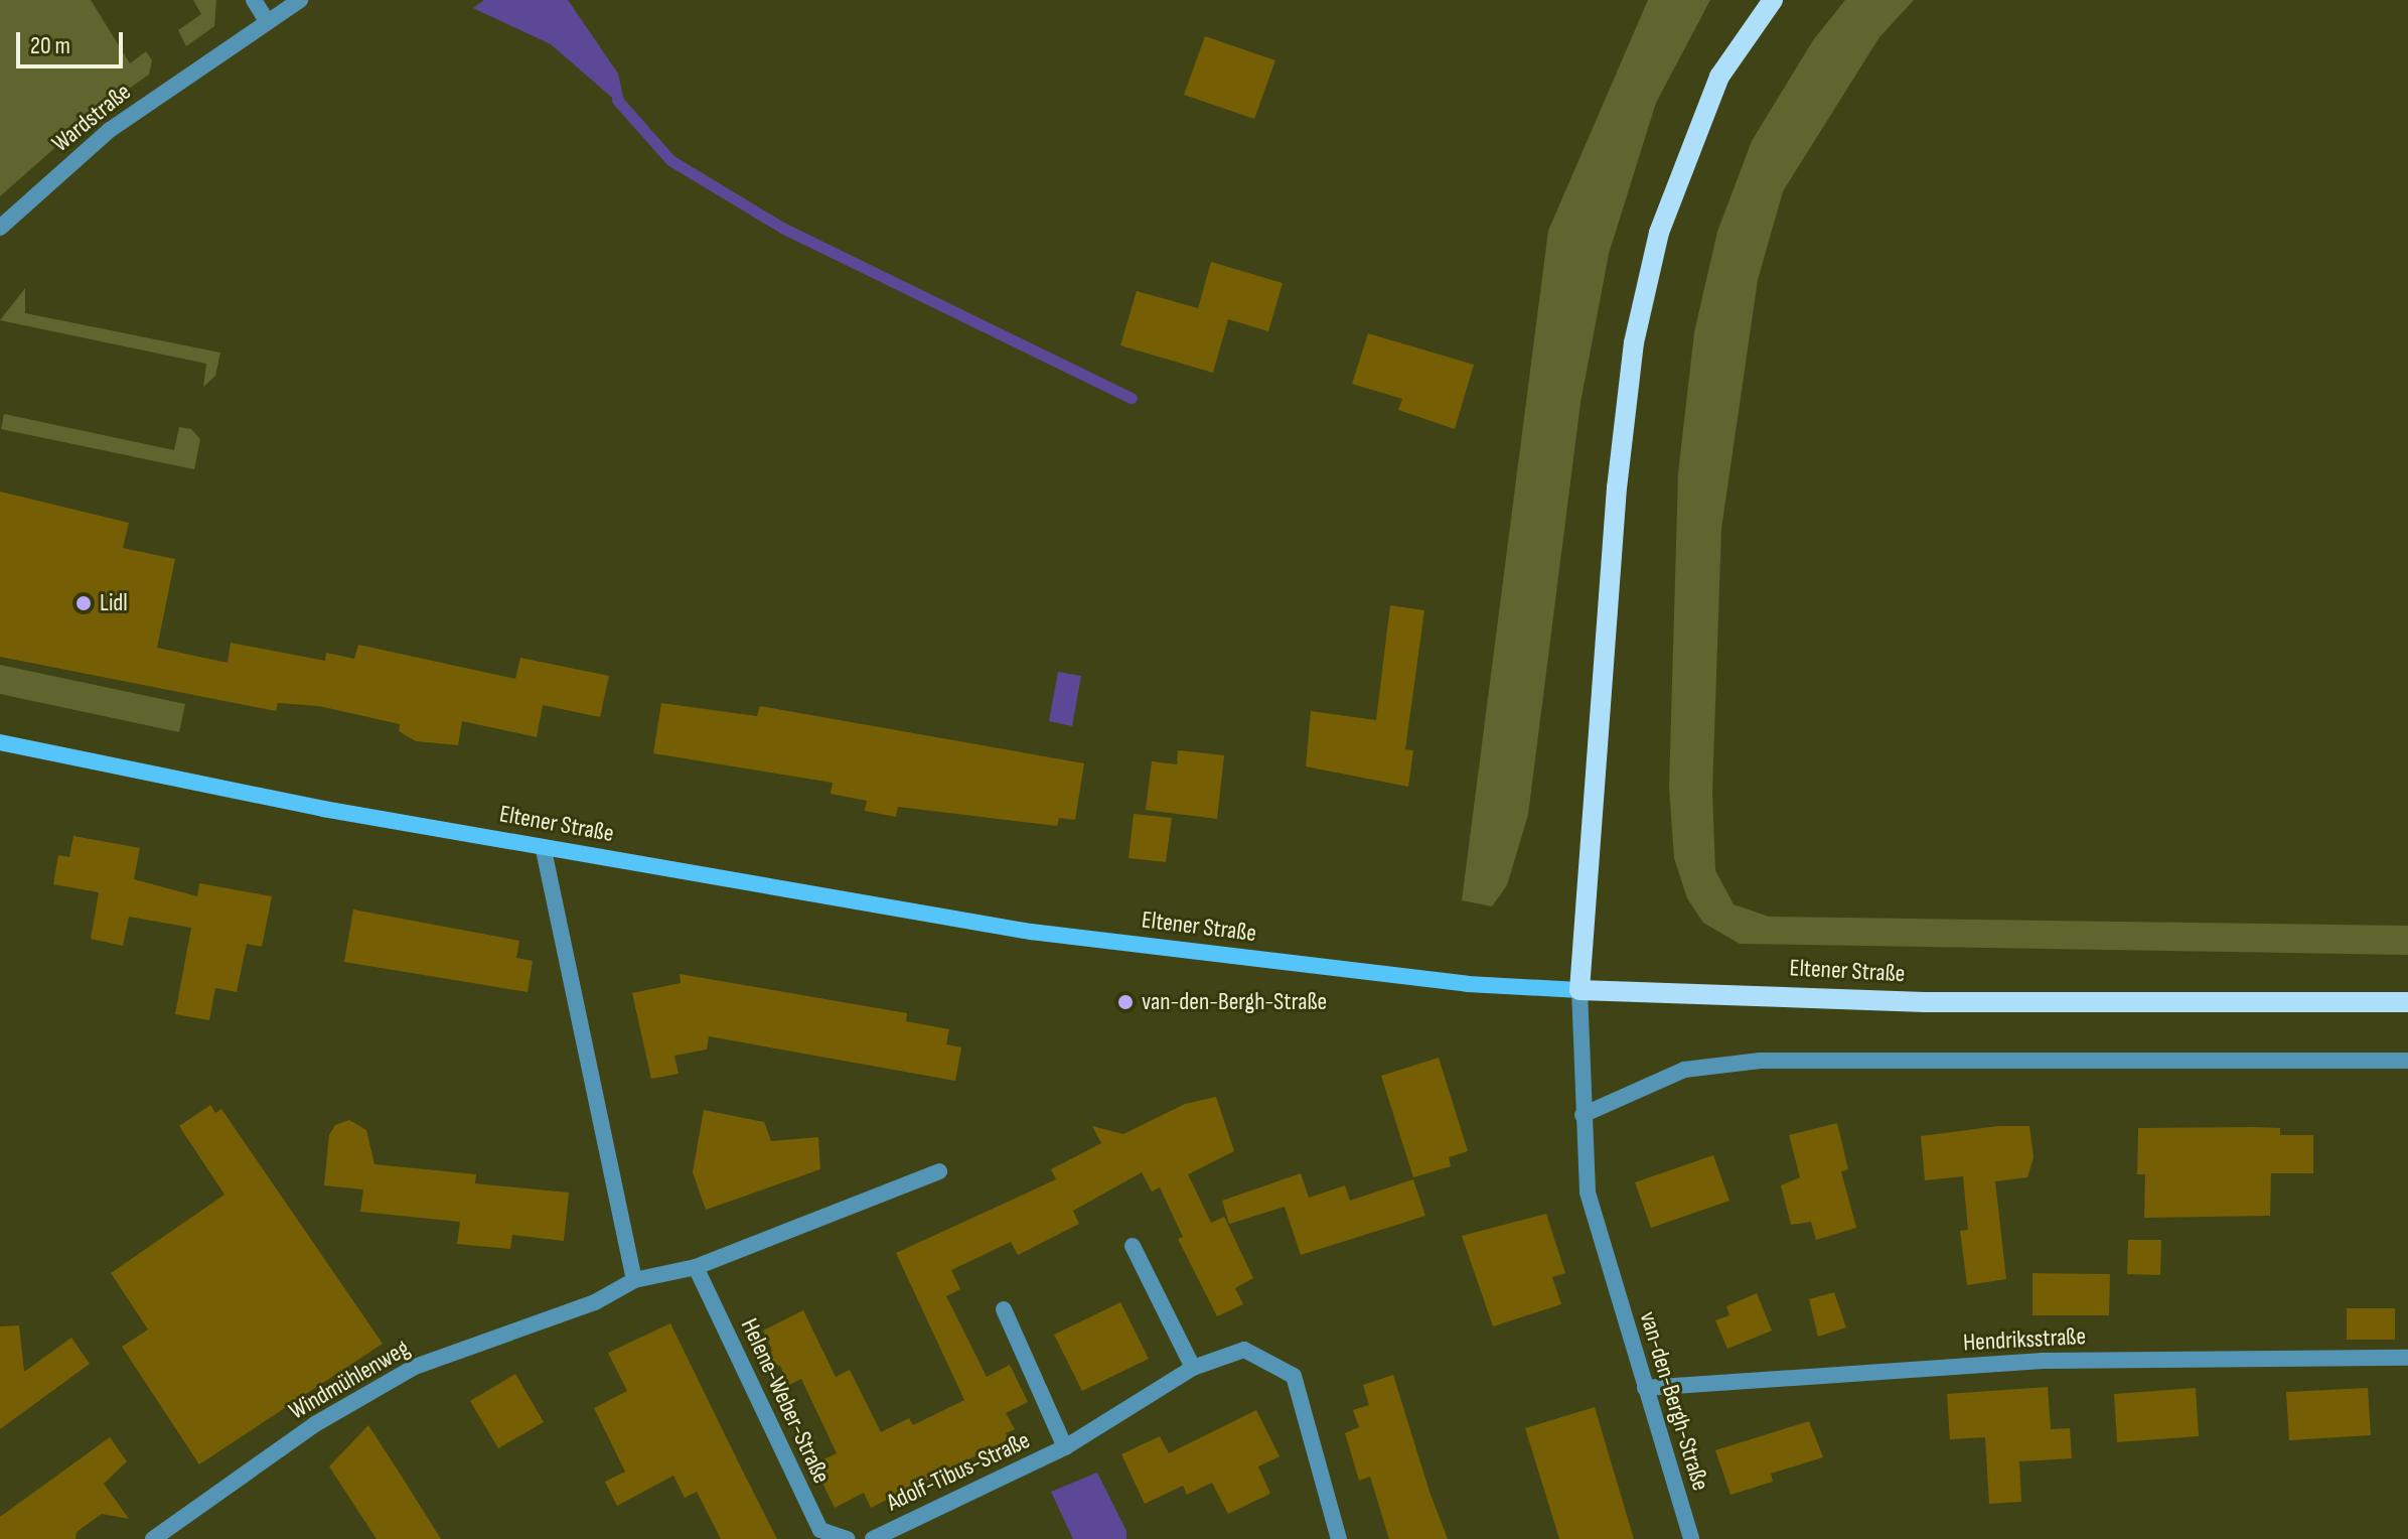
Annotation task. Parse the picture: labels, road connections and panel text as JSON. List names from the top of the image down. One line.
{"streets":{"main road":["Eltener Straße"],"street":["Wardstraße","Hendriksstraße","Windmühlenweg","Helene-Weber-Straße","van-den-Bergh-Straße","Adolf-Tibus-Straße"]},"crossings":[["Eltener Straße","van-den-Bergh-Straße"],["Hendriksstraße","van-den-Bergh-Straße"],["Windmühlenweg","Helene-Weber-Straße"]],"places":["Lidl","van-den-Bergh-Straße"],"scale_bar":"20 m"}
